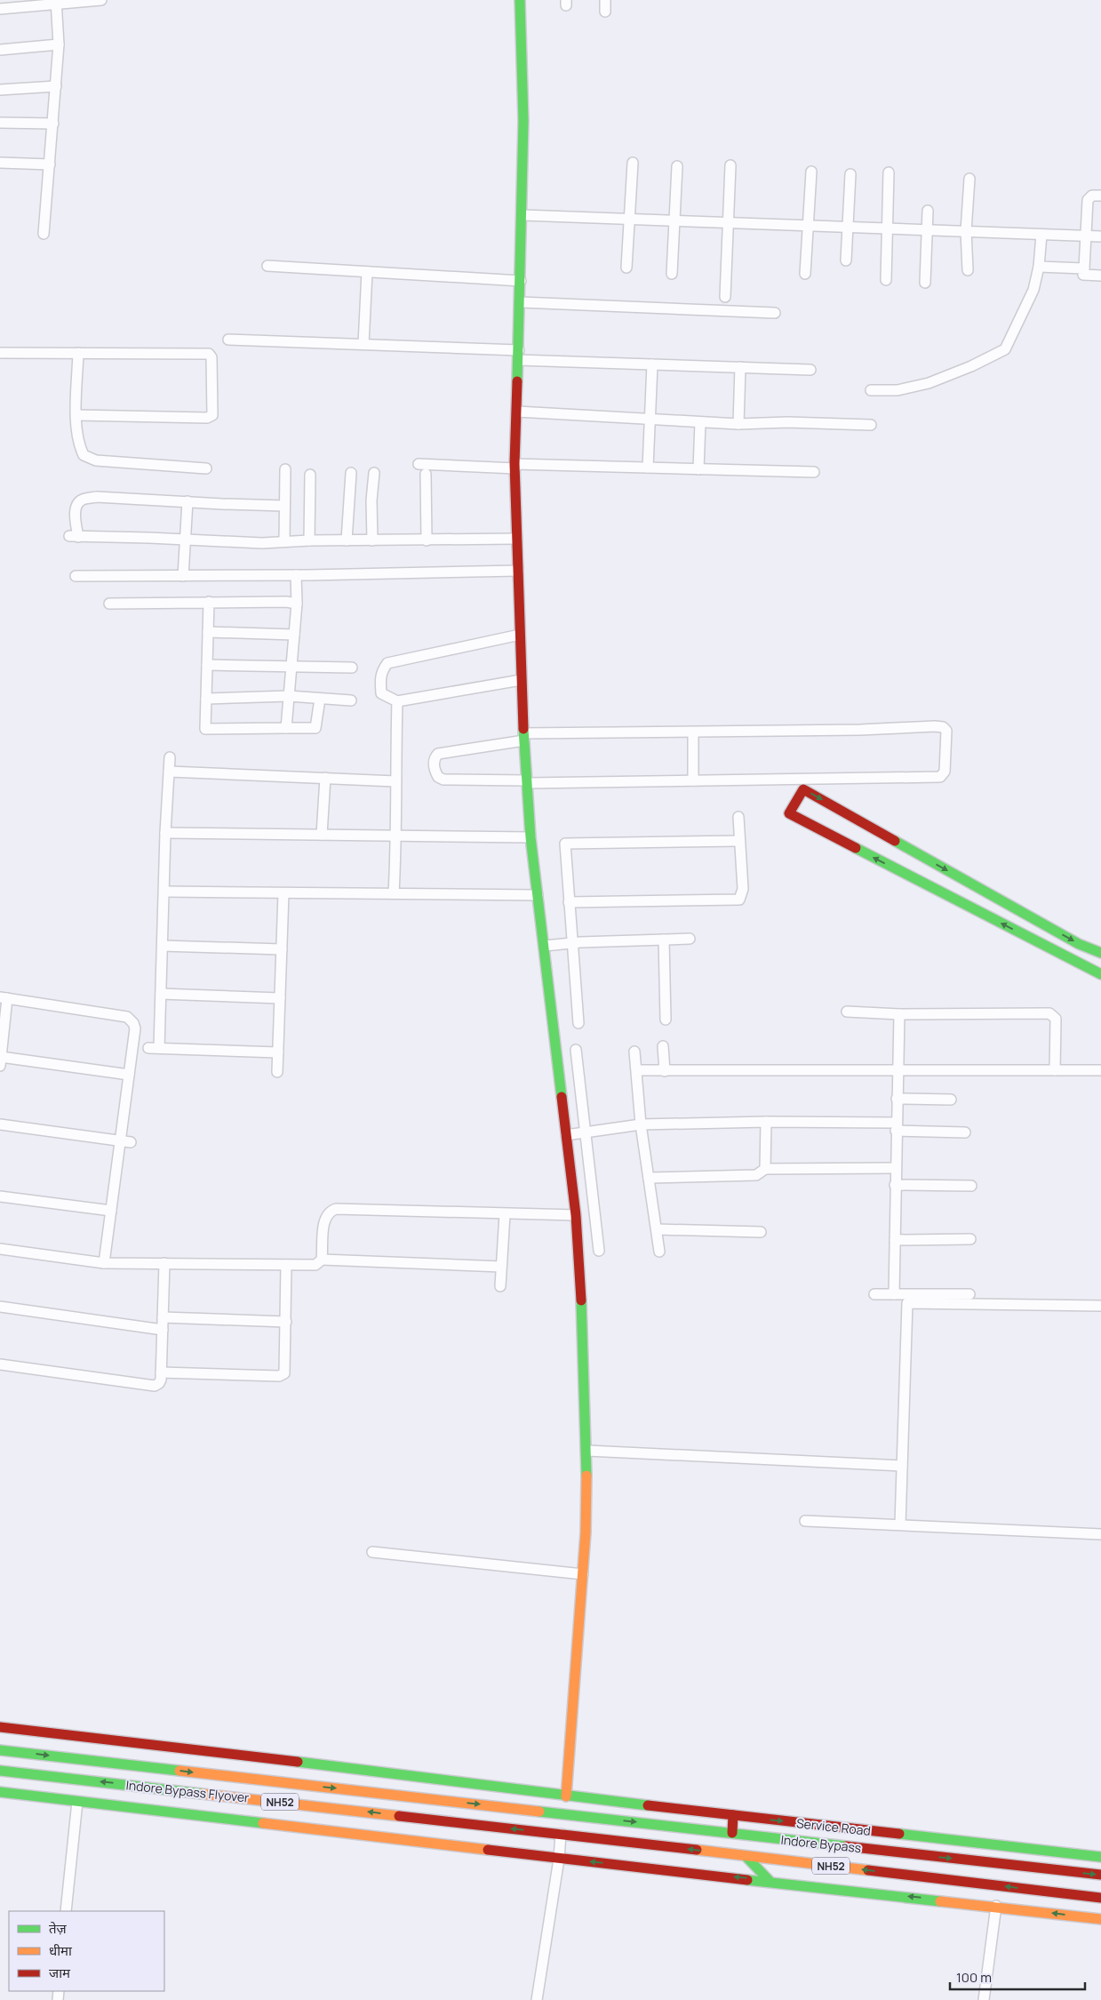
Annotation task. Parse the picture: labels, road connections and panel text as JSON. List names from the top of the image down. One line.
{"streets":{"main road":["Indore Bypass Flyover","NH52","Service Road","Indore Bypass"]},"crossings":[["Indore Bypass Flyover","Indore Bypass"]],"legend":["तेज़","धीमा","जाम"],"scale_bar":"100 m"}
